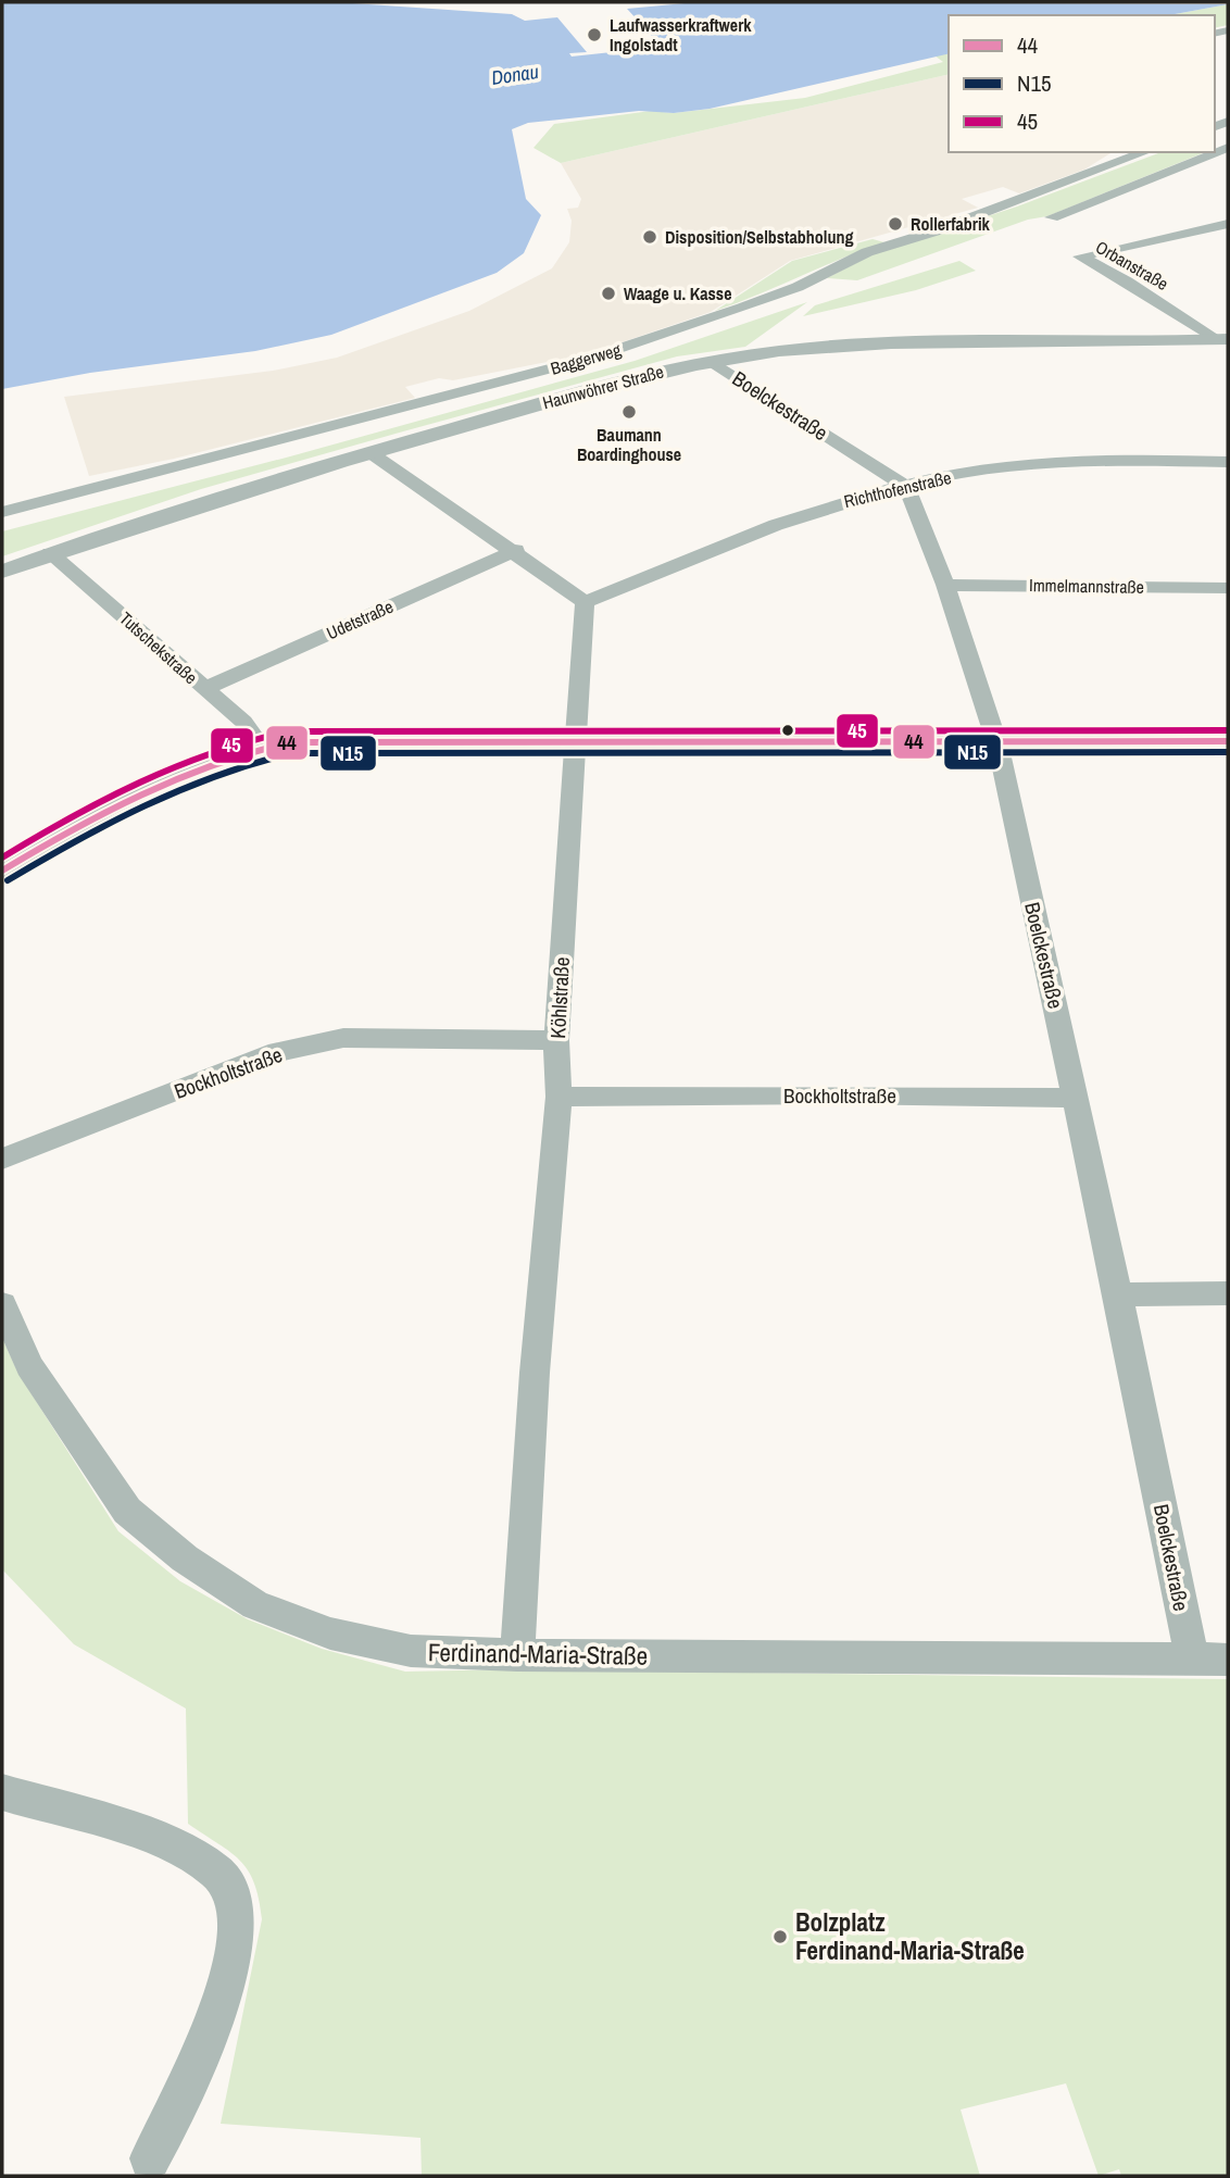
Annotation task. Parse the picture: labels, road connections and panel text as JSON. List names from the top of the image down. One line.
{"streets":{"street":["Orbanstraße","Baggerweg","Haunwöhrer Straße","Boelckestraße","Richthofenstraße","Immelmannstraße","Udetstraße","Tutschekstraße","Köhlstraße","Bockholtstraße","Ferdinand-Maria-Straße"]},"crossings":[["Orbanstraße","Haunwöhrer Straße"],["Haunwöhrer Straße","Boelckestraße"],["Haunwöhrer Straße","Tutschekstraße"],["Boelckestraße","Richthofenstraße"],["Boelckestraße","Immelmannstraße"],["Boelckestraße","Bockholtstraße"],["Boelckestraße","Ferdinand-Maria-Straße"],["Richthofenstraße","Köhlstraße"],["Udetstraße","Tutschekstraße"],["Köhlstraße","Bockholtstraße"],["Köhlstraße","Ferdinand-Maria-Straße"]],"water":["Donau"],"places":["Laufwasserkraftwerk Ingolstadt","Rollerfabrik","Disposition/Selbstabholung","Waage u. Kasse","Baumann Boardinghouse","Bolzplatz Ferdinand-Maria-Straße"],"lines":["transit line 45","transit line 44","transit line N15"],"legend":["44","N15","45"]}
